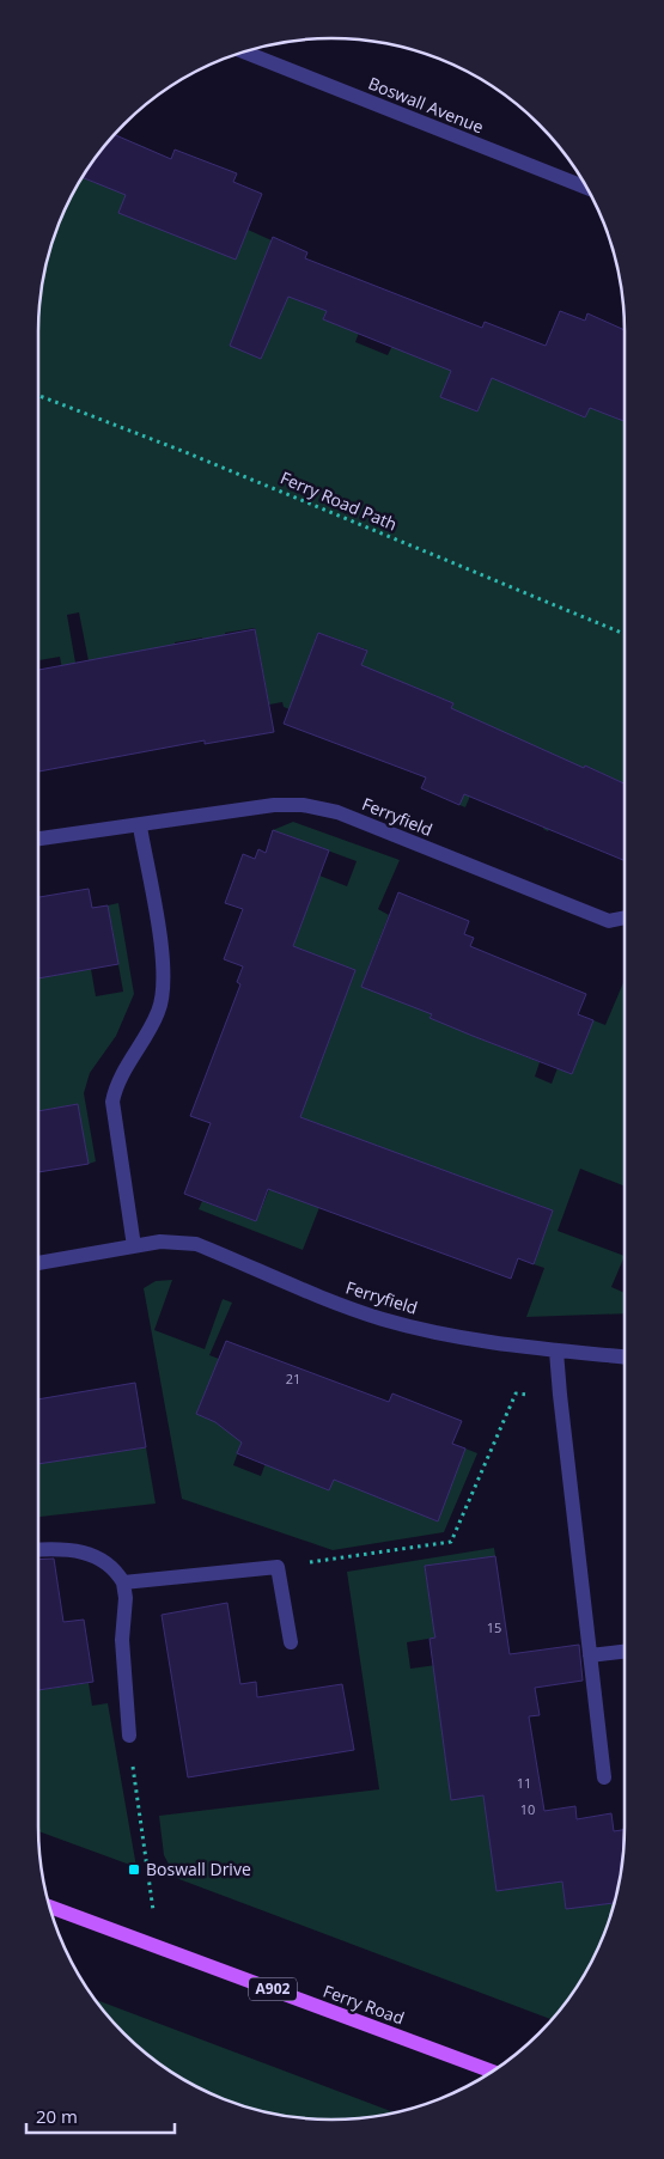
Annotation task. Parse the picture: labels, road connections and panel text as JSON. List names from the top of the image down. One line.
{"streets":{"main road":["A902","Ferry Road"],"street":["Boswall Avenue","Ferryfield"],"path":["Ferry Road Path"]},"places":{"transit":["Boswall Drive"]},"house_numbers":["21","15","11","10"],"scale_bar":"20 m"}
